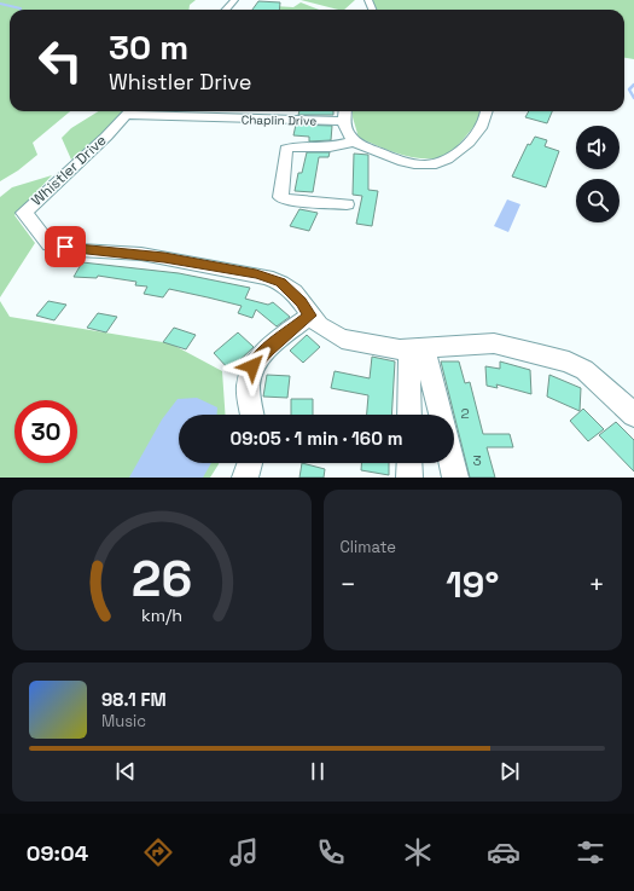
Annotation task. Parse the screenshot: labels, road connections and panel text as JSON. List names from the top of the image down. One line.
{"streets":{"street":["Chaplin Drive","Whistler Drive"]},"crossings":[["Chaplin Drive","Whistler Drive"]],"house_numbers":["2","3"],"page":{"turn":["30 m","Whistler Drive"],"limit":"30","trip":"09:05 · 1 min · 160 m","tile":"Climate","heat":["−","19°","+"],"song":["98.1 FM","Music"],"tabs":"09:04","gauge":["26","km/h"]}}
